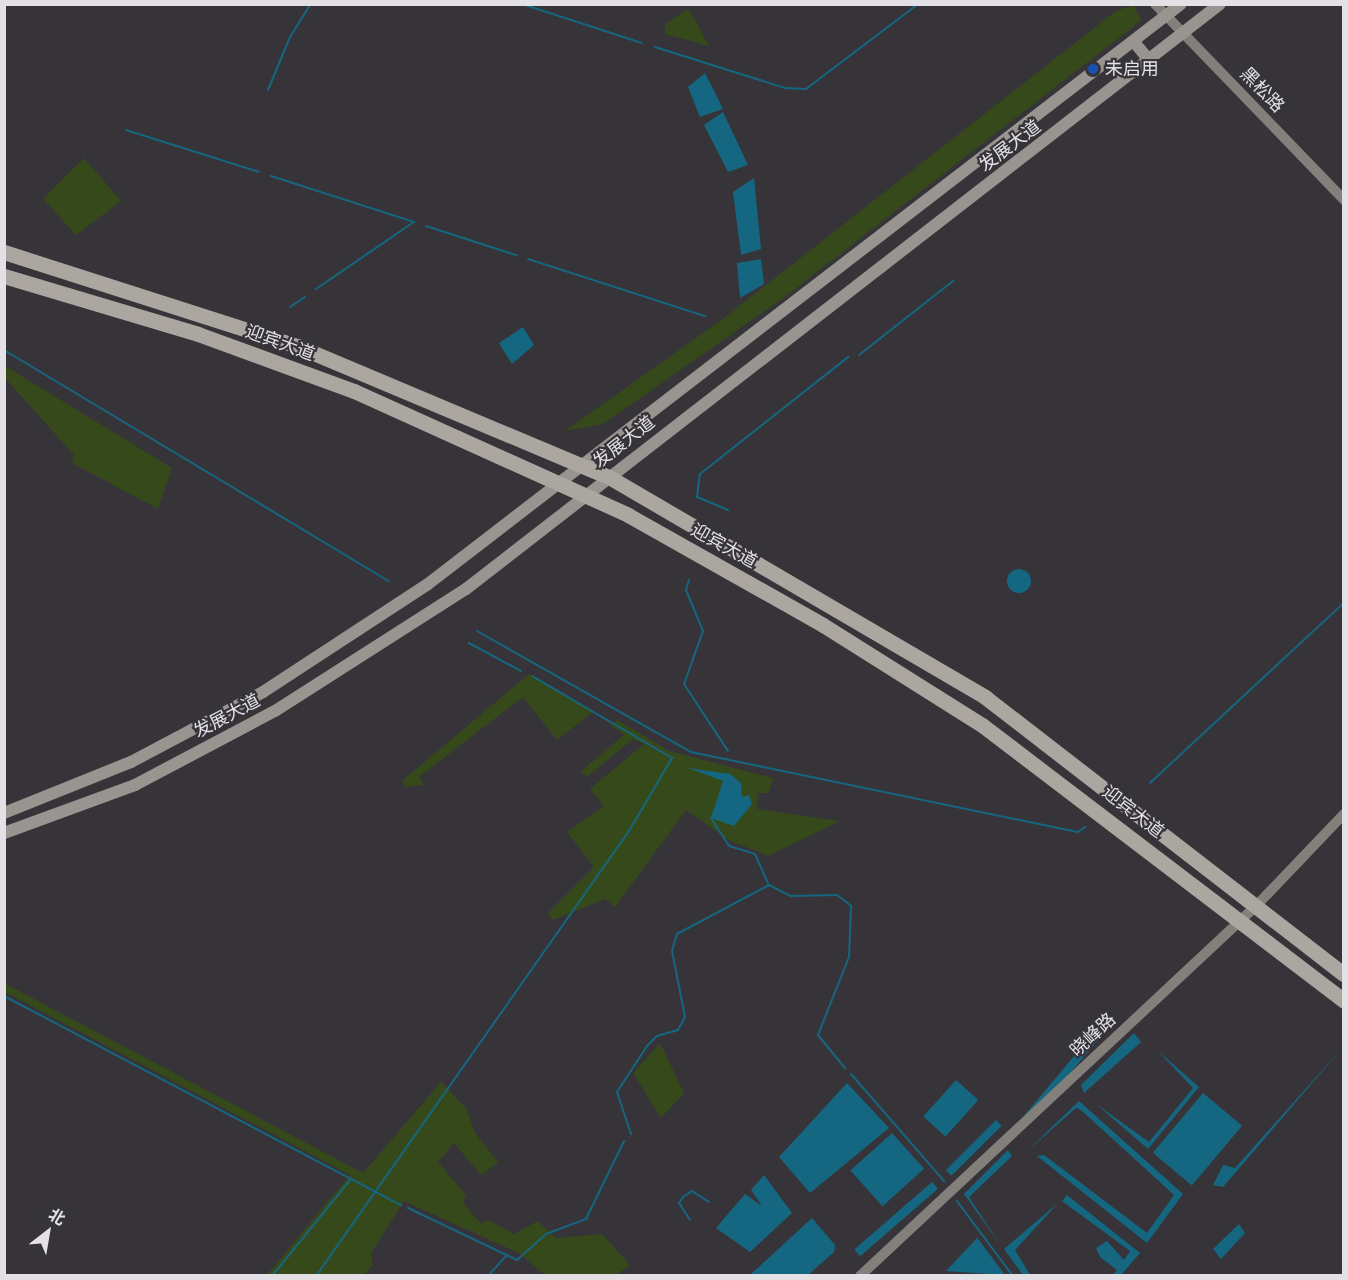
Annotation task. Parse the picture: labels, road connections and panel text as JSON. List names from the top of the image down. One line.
{"streets":{"highway":["迎宾大道"],"main road":["发展大道"],"street":["黑松路","晓峰路"]},"crossings":[["黑松路","发展大道"],["发展大道","迎宾大道"],["迎宾大道","晓峰路"]],"places":["未启用"],"north":"top right"}
